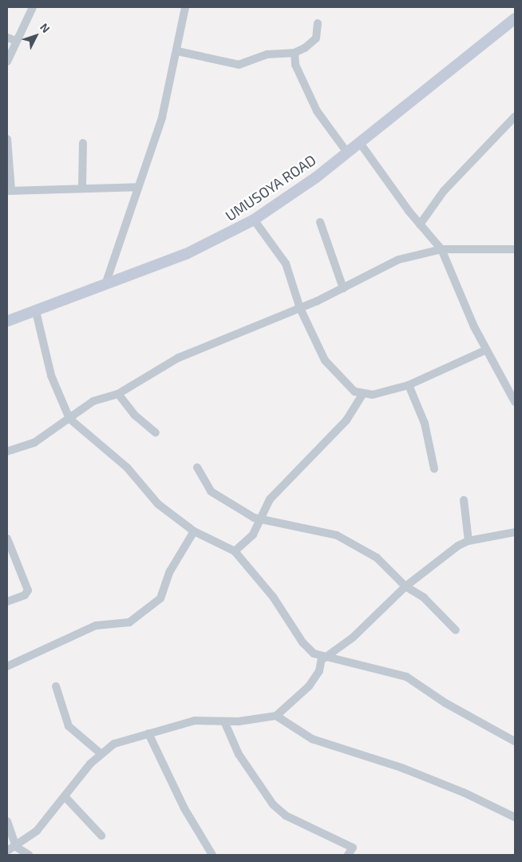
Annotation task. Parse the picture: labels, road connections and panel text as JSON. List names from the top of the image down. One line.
{"streets":{"main road":["UMUSOYA ROAD"]},"north":"top right"}
